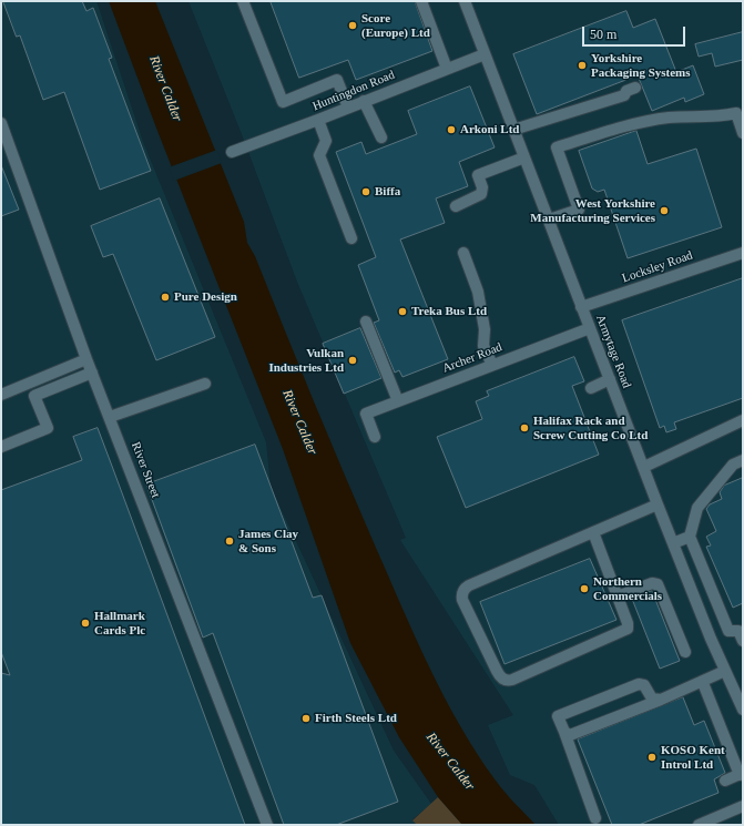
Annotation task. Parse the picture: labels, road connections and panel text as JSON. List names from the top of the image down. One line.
{"streets":{"street":["Huntingdon Road","Locksley Road","Armytage Road","Archer Road","River Street"]},"crossings":[["Huntingdon Road","Armytage Road"],["Locksley Road","Armytage Road"],["Armytage Road","Archer Road"]],"water":["River Calder"],"places":["Score (Europe) Ltd","Yorkshire Packaging Systems","Arkoni Ltd","Biffa","West Yorkshire Manufacturing Services","Pure Design","Treka Bus Ltd","Vulkan Industries Ltd","Halifax Rack and Screw Cutting Co Ltd","James Clay & Sons","Northern Commercials","Hallmark Cards Plc","Firth Steels Ltd","KOSO Kent Introl Ltd"],"scale_bar":"50 m"}
